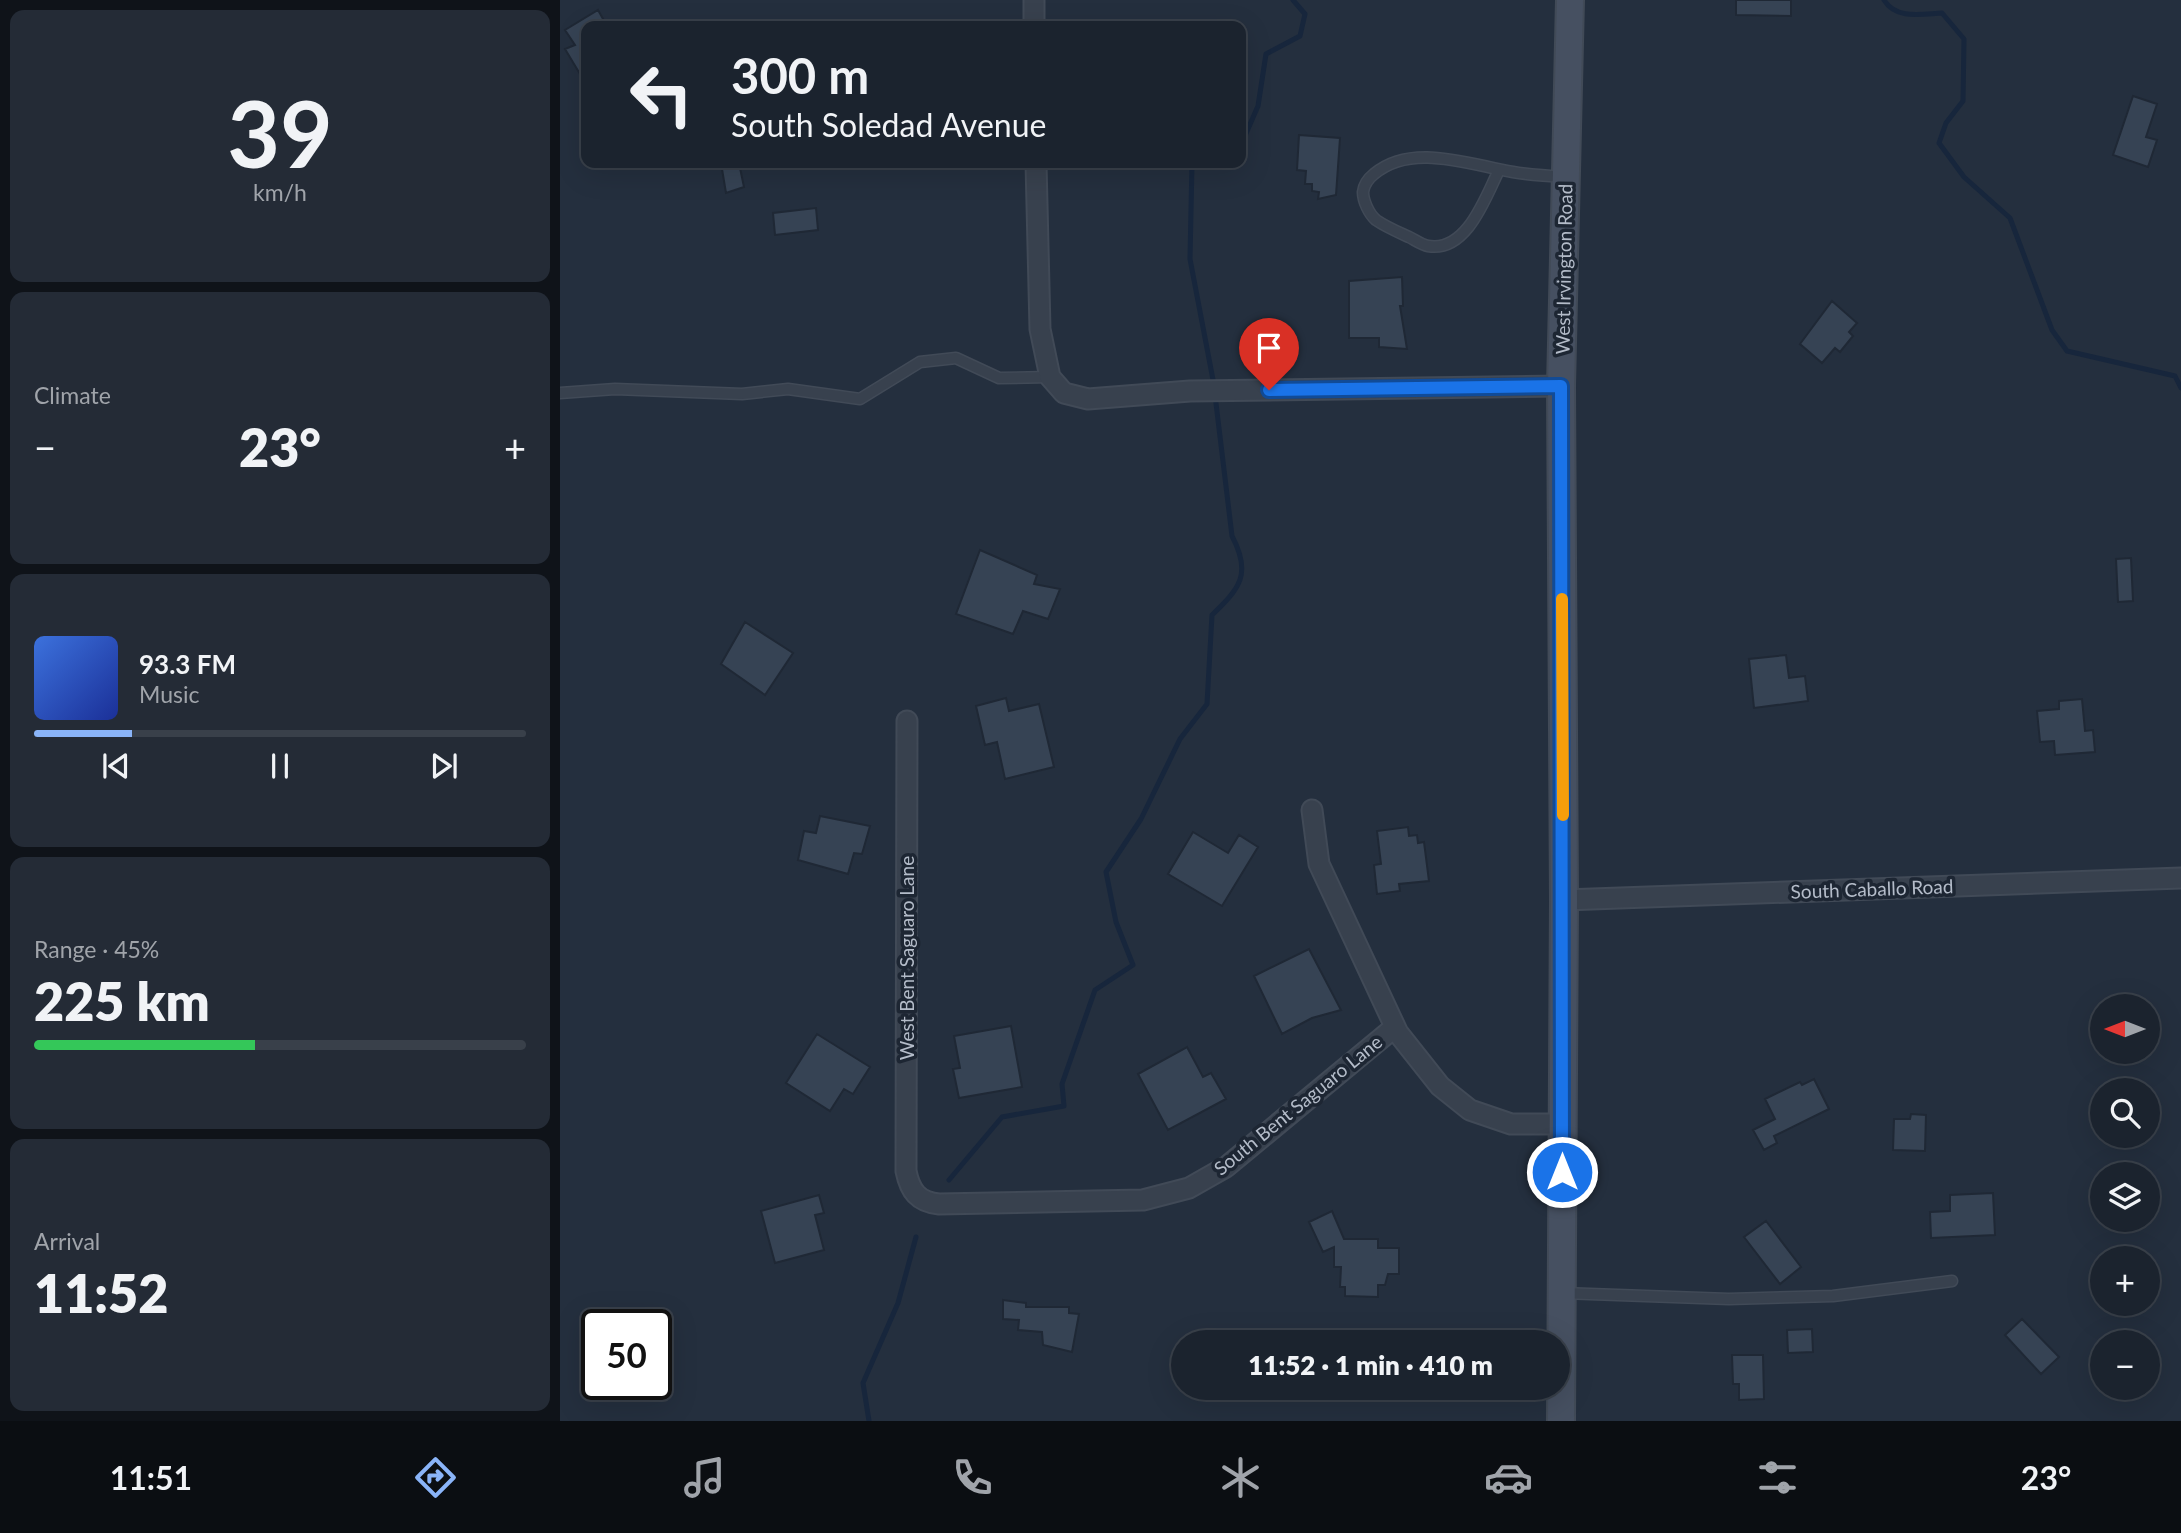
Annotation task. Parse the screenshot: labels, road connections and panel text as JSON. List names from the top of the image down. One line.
{"streets":{"main road":["West Irvington Road"],"street":["South Caballo Road","West Bent Saguaro Lane","South Bent Saguaro Lane"]},"crossings":[["West Irvington Road","South Caballo Road"],["West Bent Saguaro Lane","South Bent Saguaro Lane"]],"north":"left","page":{"tile":[["39","km/h"],"Climate",["Range · 45%","225 km"],["Arrival","11:52"]],"turn":["300 m","South Soledad Avenue"],"heat":["−","23°","+"],"song":["93.3 FM","Music"],"map_buttons":["+","−"],"limit":"50","trip":"11:52 · 1 min · 410 m","tabs":["11:51","23°"]}}
